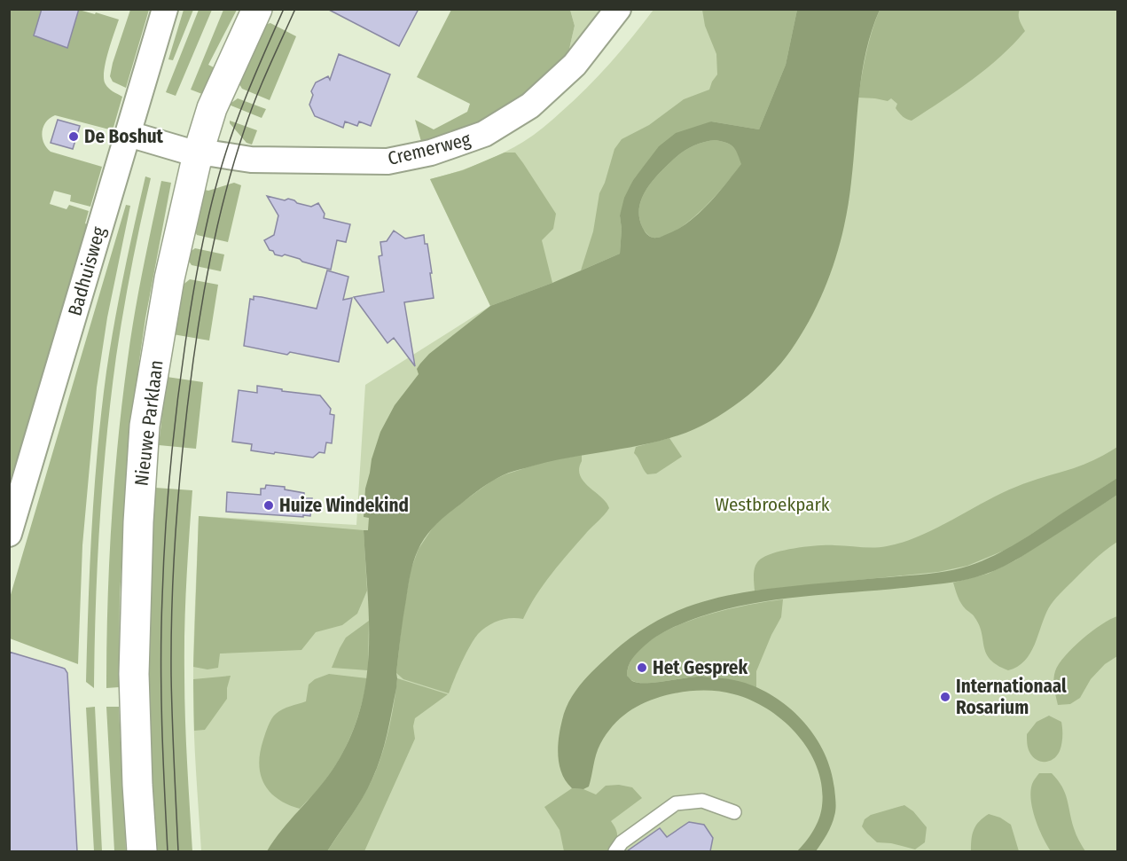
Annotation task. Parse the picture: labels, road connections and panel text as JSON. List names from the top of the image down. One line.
{"streets":{"main road":["Nieuwe Parklaan"],"street":["Cremerweg","Badhuisweg"]},"crossings":[["Cremerweg","Badhuisweg"],["Cremerweg","Nieuwe Parklaan"]],"parks":["Westbroekpark"],"places":["De Boshut","Huize Windekind","Het Gesprek","Internationaal Rosarium"]}
